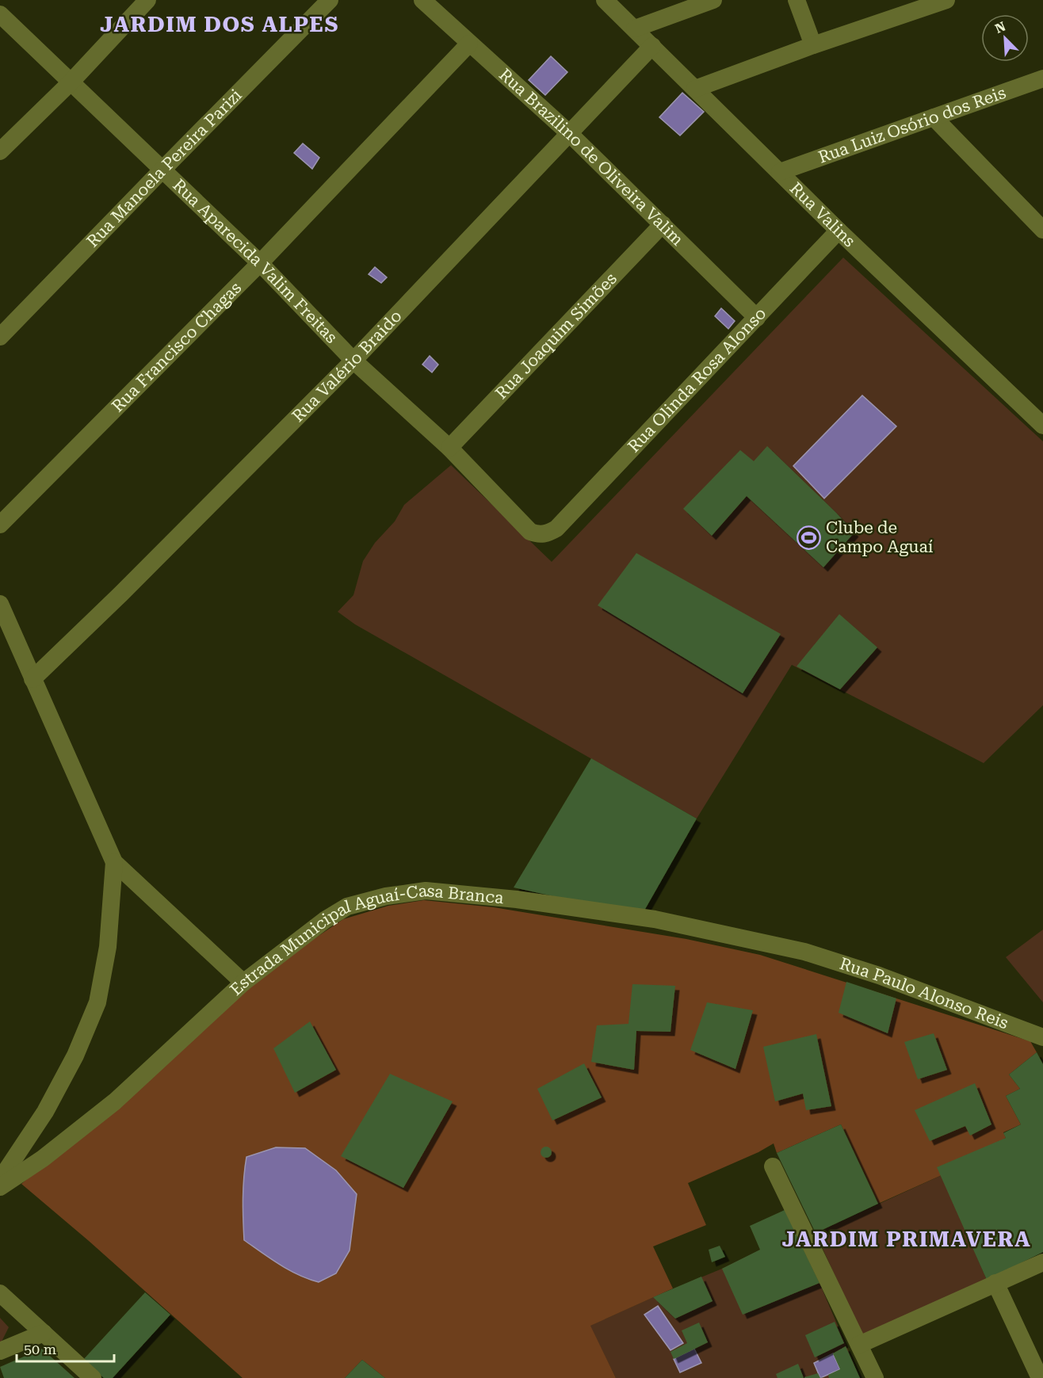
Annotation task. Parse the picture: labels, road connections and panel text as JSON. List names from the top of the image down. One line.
{"streets":{"street":["Rua Luiz Osório dos Reis","Rua Brazilino de Oliveira Valim","Rua Manoela Pereira Parizi","Rua Valins","Rua Aparecida Valim Freitas","Rua Joaquim Simões","Rua Francisco Chagas","Rua Valério Braido","Rua Olinda Rosa Alonso","Estrada Municipal Aguaí-Casa Branca","Rua Paulo Alonso Reis"]},"crossings":[["Rua Luiz Osório dos Reis","Rua Valins"],["Rua Brazilino de Oliveira Valim","Rua Joaquim Simões"],["Rua Brazilino de Oliveira Valim","Rua Francisco Chagas"],["Rua Brazilino de Oliveira Valim","Rua Valério Braido"],["Rua Brazilino de Oliveira Valim","Rua Olinda Rosa Alonso"],["Rua Manoela Pereira Parizi","Rua Aparecida Valim Freitas"],["Rua Valins","Rua Valério Braido"],["Rua Valins","Rua Olinda Rosa Alonso"],["Rua Aparecida Valim Freitas","Rua Joaquim Simões"],["Rua Aparecida Valim Freitas","Rua Francisco Chagas"],["Rua Aparecida Valim Freitas","Rua Valério Braido"],["Rua Aparecida Valim Freitas","Rua Olinda Rosa Alonso"],["Estrada Municipal Aguaí-Casa Branca","Rua Paulo Alonso Reis"]],"districts":["JARDIM DOS ALPES","JARDIM PRIMAVERA"],"places":{"sports":["Clube de Campo Aguaí"]},"scale_bar":"50 m","north":"top left"}
